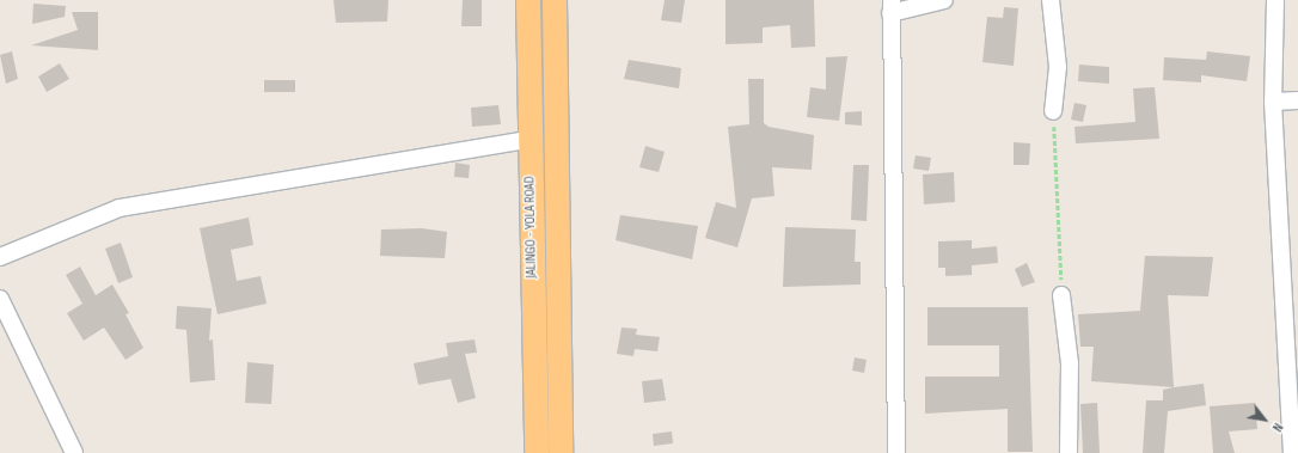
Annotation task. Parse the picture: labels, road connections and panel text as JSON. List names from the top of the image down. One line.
{"streets":{"highway":["JALINGO - YOLA ROAD"]},"north":"bottom right"}
